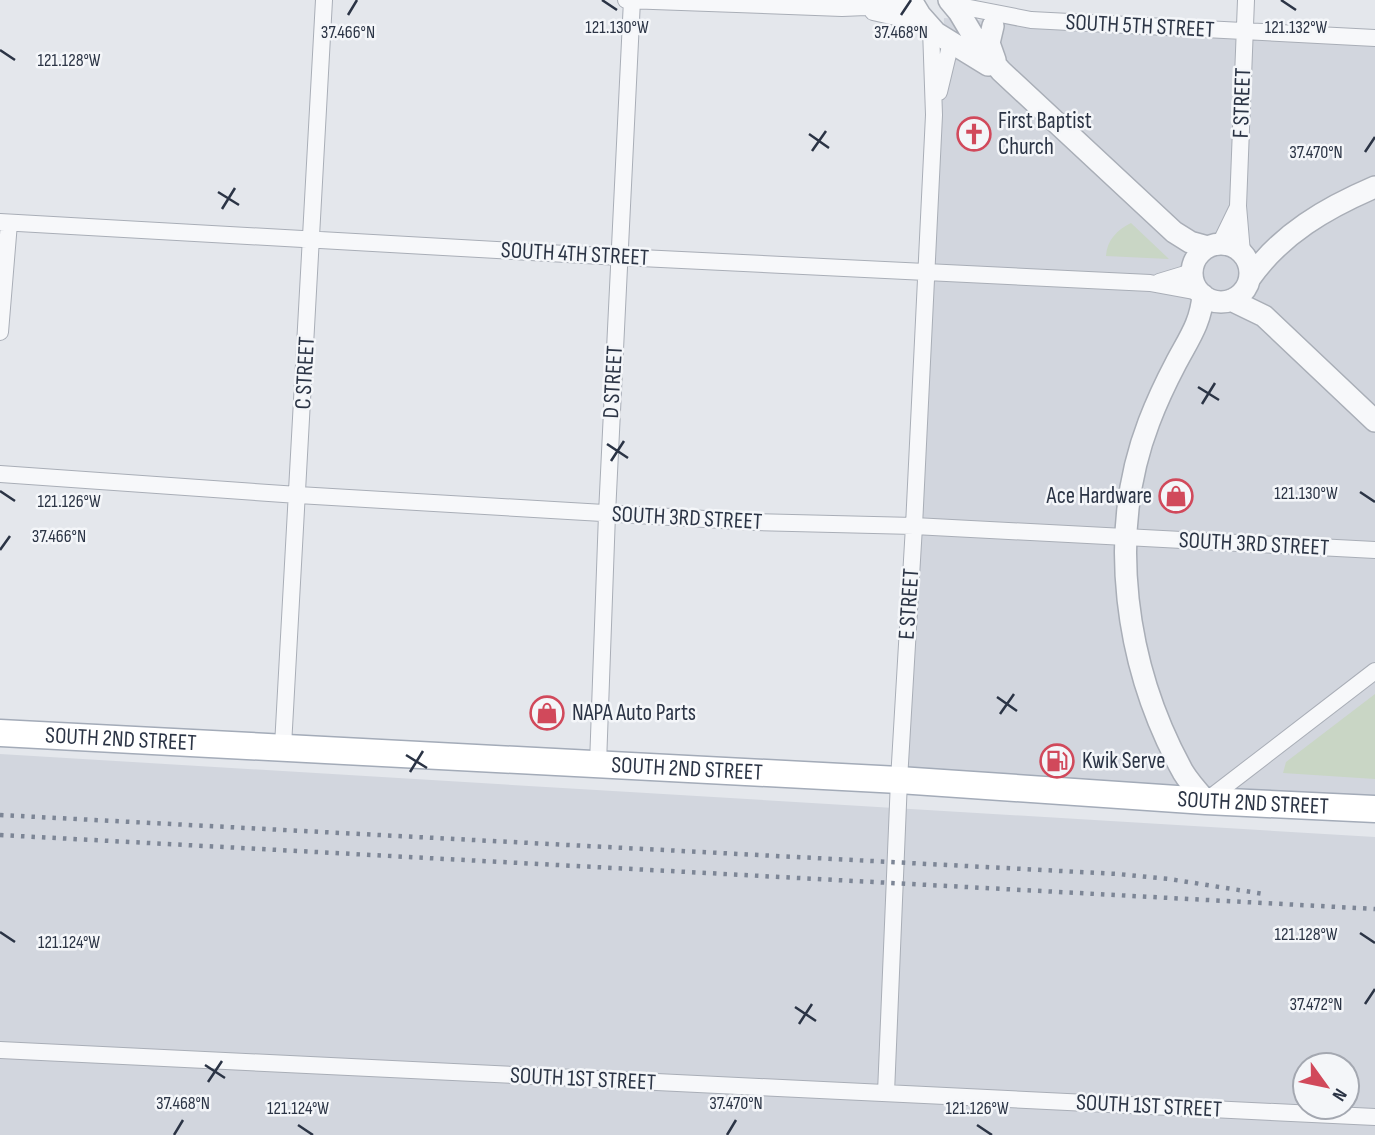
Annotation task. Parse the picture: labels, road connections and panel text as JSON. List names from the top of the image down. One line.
{"streets":{"main road":["SOUTH 2ND STREET"],"street":["SOUTH 5TH STREET","F STREET","SOUTH 4TH STREET","C STREET","D STREET","SOUTH 3RD STREET","E STREET","SOUTH 1ST STREET"]},"crossings":[["SOUTH 5TH STREET","F STREET"],["SOUTH 5TH STREET","E STREET"],["F STREET","SOUTH 4TH STREET"],["SOUTH 4TH STREET","C STREET"],["SOUTH 4TH STREET","D STREET"],["SOUTH 4TH STREET","E STREET"],["C STREET","SOUTH 3RD STREET"],["C STREET","SOUTH 2ND STREET"],["D STREET","SOUTH 3RD STREET"],["D STREET","SOUTH 2ND STREET"],["SOUTH 3RD STREET","E STREET"],["E STREET","SOUTH 2ND STREET"],["E STREET","SOUTH 1ST STREET"]],"places":{"church":["First Baptist Church"],"shop":["Ace Hardware","NAPA Auto Parts"],"fuel station":["Kwik Serve"]},"north":"bottom right","coordinates":["121.130°W","121.132°W","37.466°N","37.468°N","121.128°W","37.470°N","121.126°W","121.124°W","37.472°N"]}
